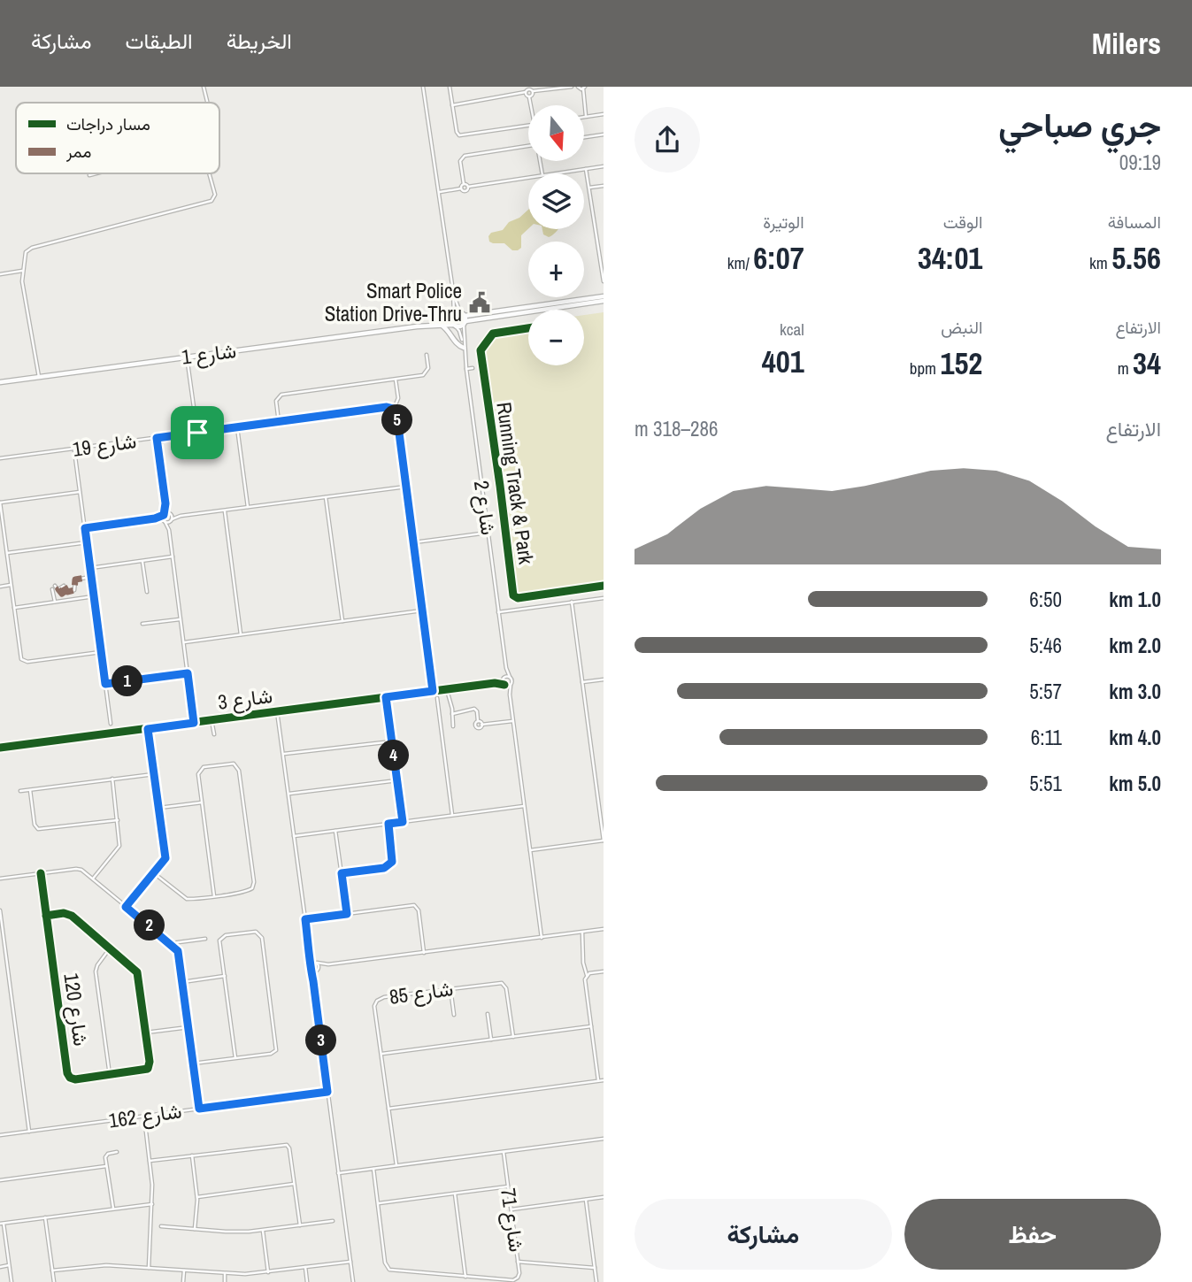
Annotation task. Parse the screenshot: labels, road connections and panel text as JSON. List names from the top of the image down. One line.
{"streets":{"street":["شارع 1","شارع 19","شارع 2","شارع 3","شارع 85","شارع 120","شارع 162","شارع 71"],"cycle path":["Running Track & Park"]},"crossings":[["شارع 1","شارع 2"],["شارع 2","شارع 3"]],"places":{"public building":["Smart Police Station Drive-Thru"]},"legend":["مسار دراجات","ممر"],"north":"bottom","page":{"header":"Milers","nav":["الخريطة","الطبقات","مشاركة"],"heading":["جري صباحي","09:19"],"map_buttons":["+","−"],"stats":[["المسافة","5.56 km"],["الوقت","34:01"],["الوتيرة","6:07 /km"],["الارتفاع","34 m"],["النبض","152 bpm"],["kcal","401"]],"chart":["الارتفاع","286–318 m"],"pins":["5","1","4","2","3"],"list":[{"name":"1.0 km","note":"6:50"},{"name":"2.0 km","note":"5:46"},{"name":"3.0 km","note":"5:57"},{"name":"4.0 km","note":"6:11"},{"name":"5.0 km","note":"5:51"}],"buttons":["حفظ","مشاركة"]}}
